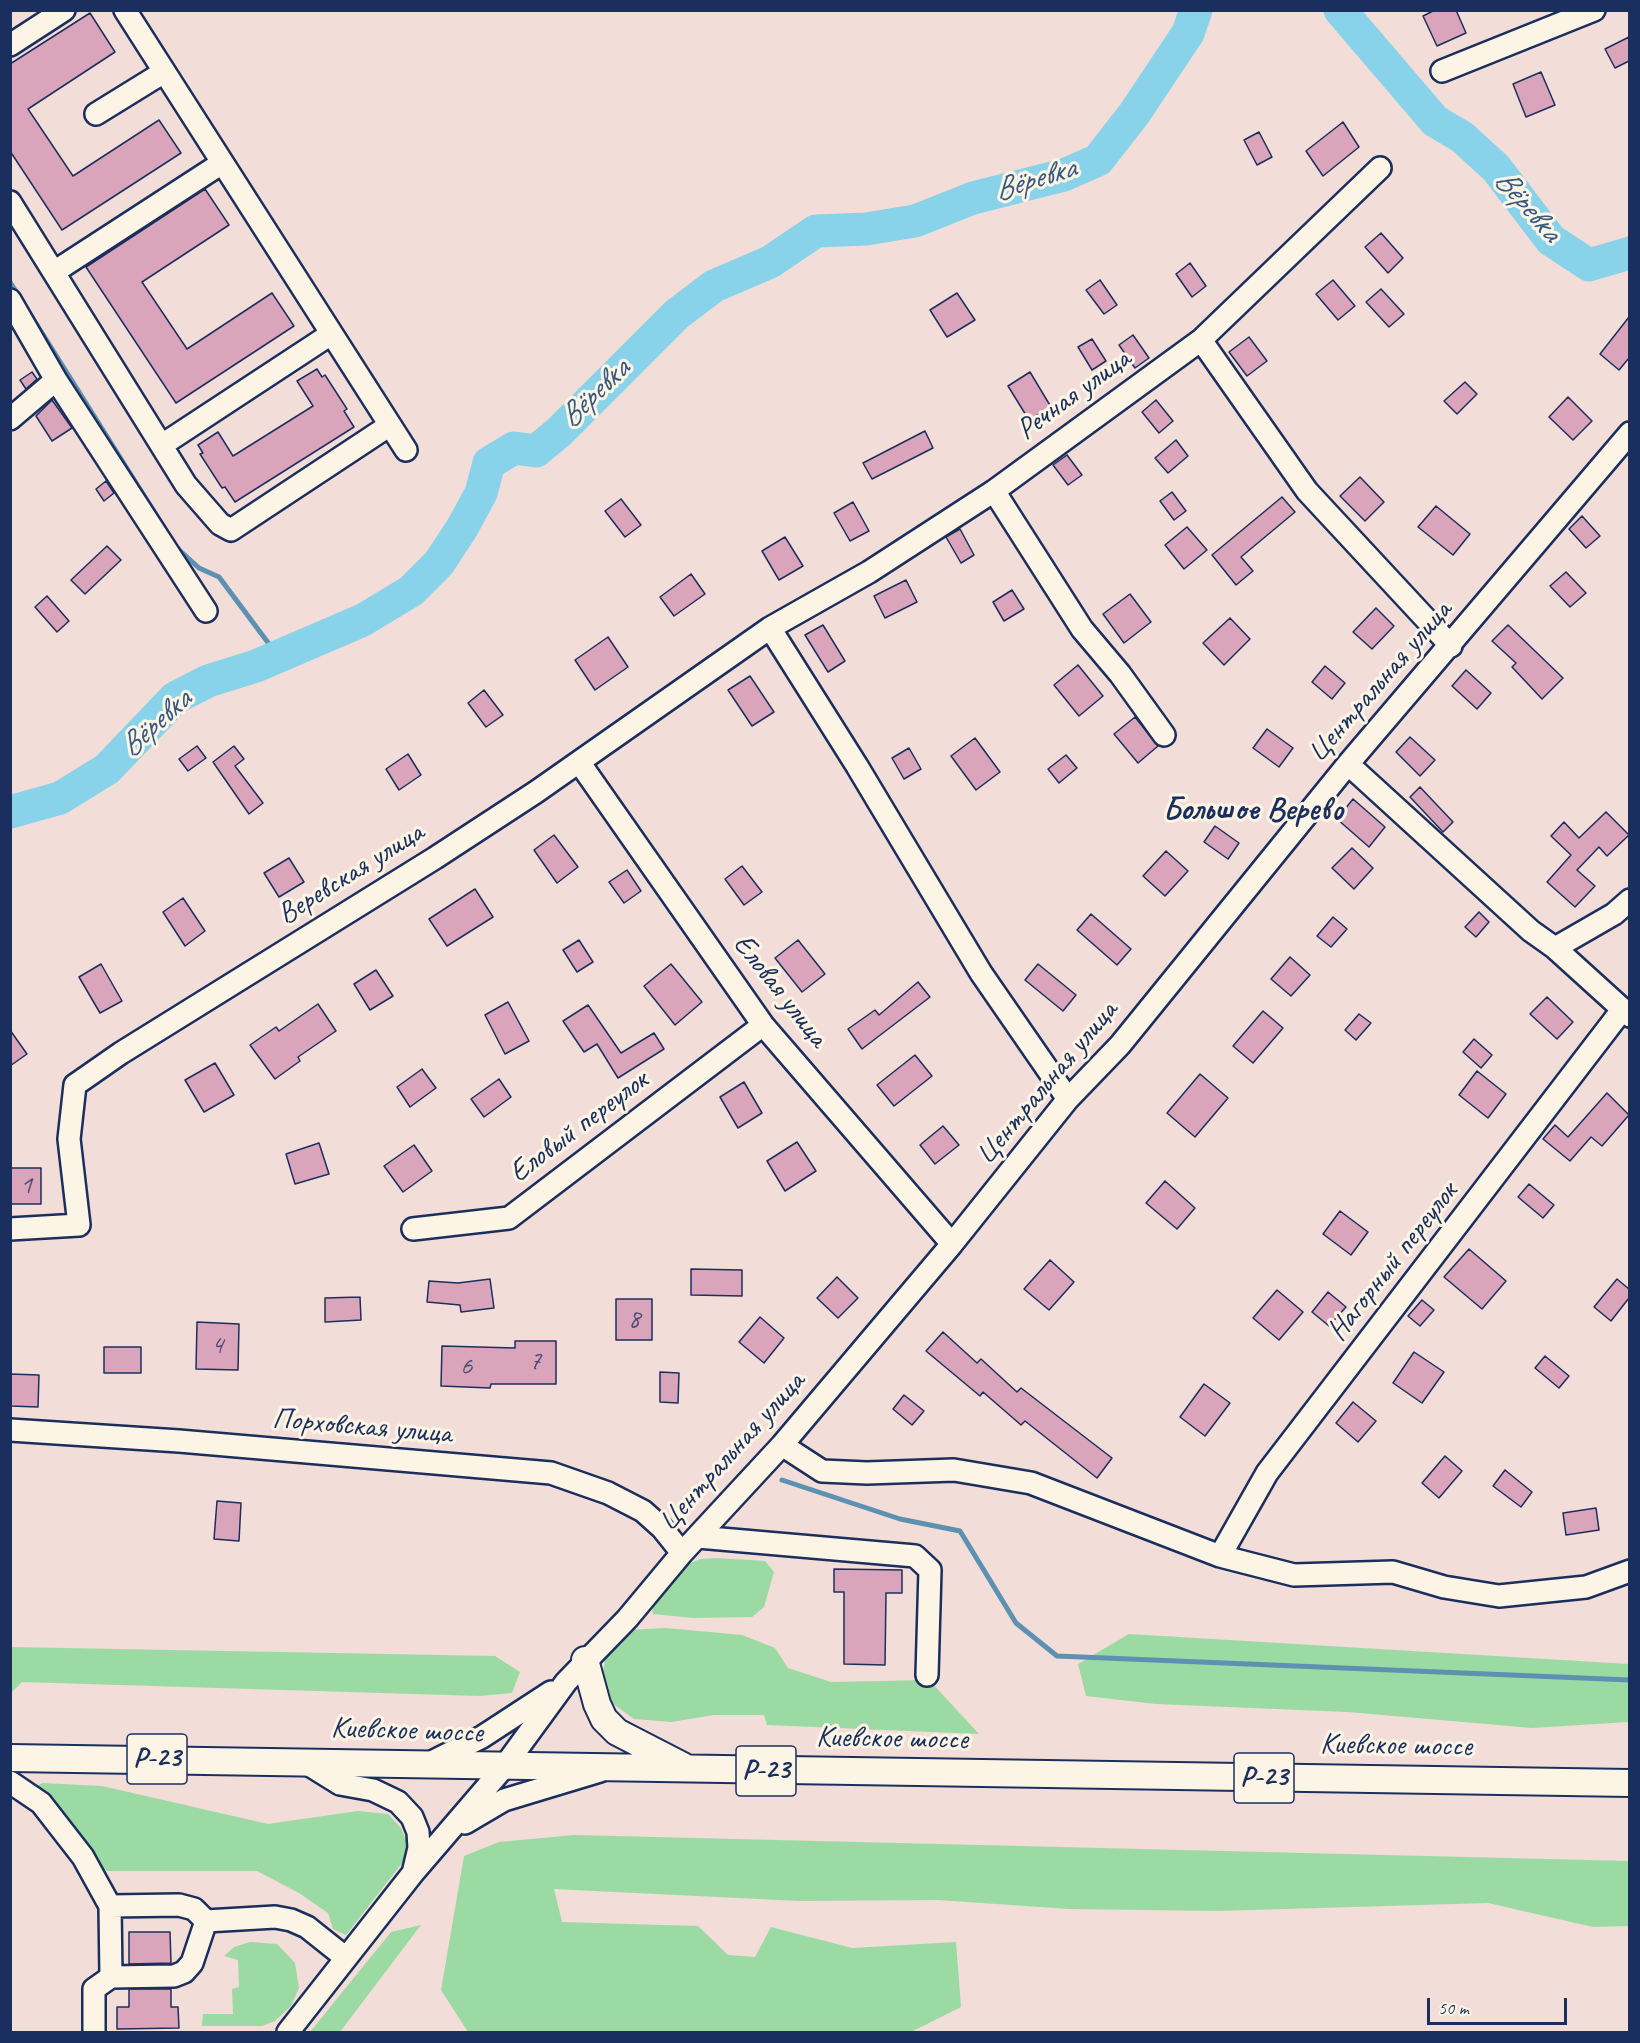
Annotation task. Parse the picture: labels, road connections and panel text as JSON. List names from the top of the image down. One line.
{"streets":{"main road":["Киевское шоссе","Р-23"],"street":["Речная улица","Центральная улица","Веревская улица","Еловая улица","Еловый переулок","Нагорный переулок","Порховская улица"]},"crossings":[["Речная улица","Веревская улица"],["Центральная улица","Еловая улица"],["Центральная улица","Порховская улица"],["Центральная улица","Киевское шоссе"],["Веревская улица","Еловая улица"],["Еловая улица","Еловый переулок"]],"districts":["Большое Верево"],"water":["Вёревка"],"house_numbers":["1","8","4","7","6"],"scale_bar":"50 m"}
